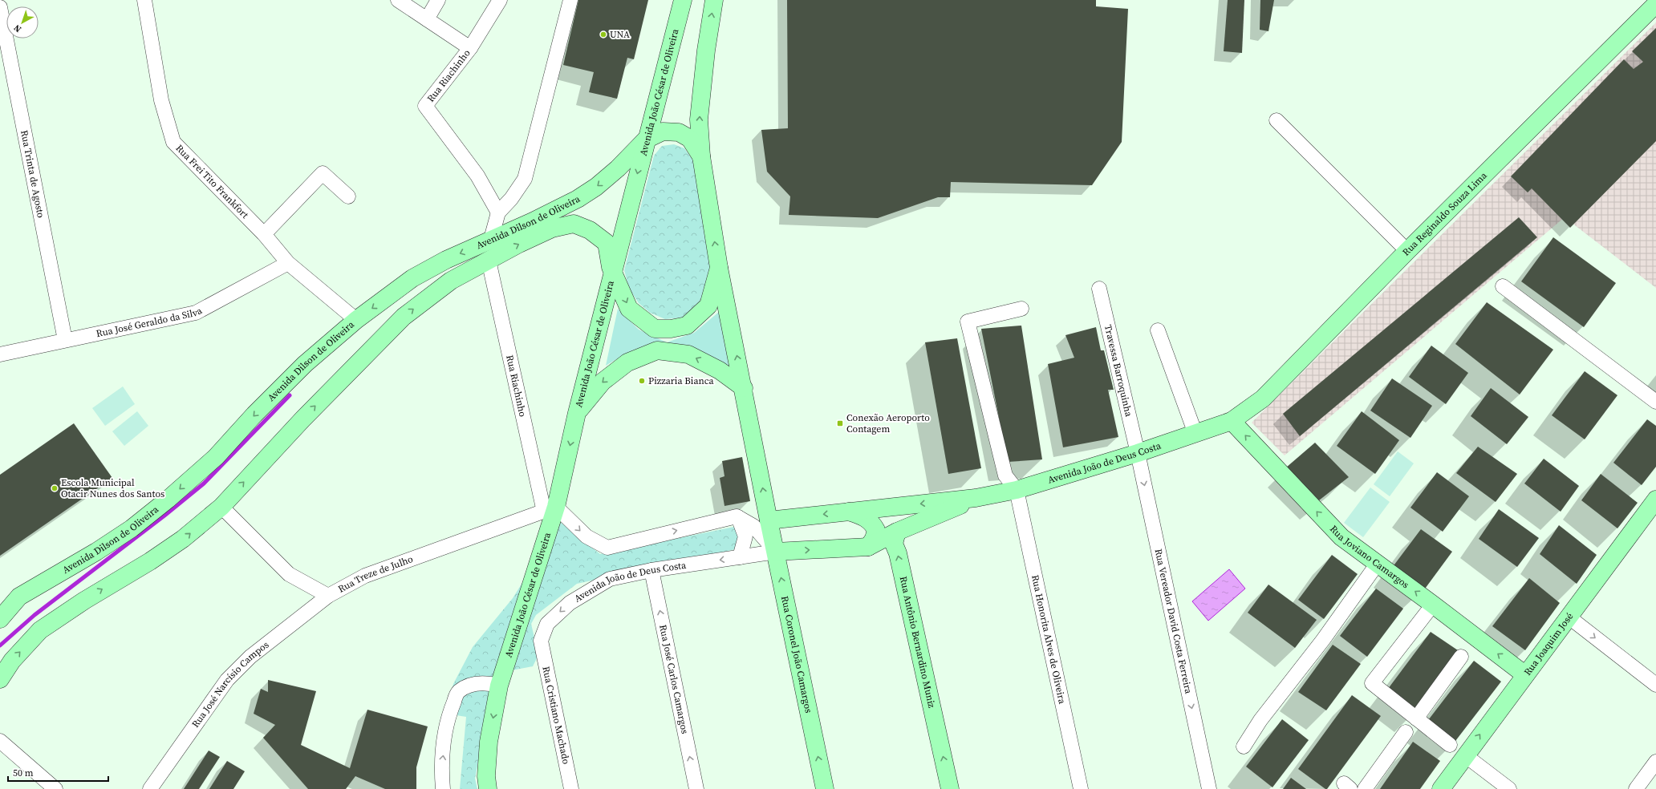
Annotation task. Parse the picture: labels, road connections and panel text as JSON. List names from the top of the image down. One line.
{"streets":{"main road":["Avenida João César de Oliveira","Rua Reginaldo Souza Lima","Avenida Dilson de Oliveira","Avenida João de Deus Costa","Rua Joviano Camargos","Rua Antônio Bernardino Muniz","Rua Joaquim José","Rua Coronel João Camargos"],"street":["Rua Riachinho","Rua Trinta de Agosto","Rua Frei Tito Frankfort","Rua José Geraldo da Silva","Travessa Barroquinha","Rua Treze de Julho","Rua Vereador David Costa Ferreira","Rua Honorita Alves de Oliveira","Rua José Carlos Camargos","Rua José Narcísio Campos","Rua Cristiano Machado"]},"crossings":[["Rua Riachinho","Avenida João César de Oliveira"],["Rua Riachinho","Avenida Dilson de Oliveira"],["Rua Riachinho","Rua Treze de Julho"],["Avenida João César de Oliveira","Avenida Dilson de Oliveira"],["Avenida João César de Oliveira","Rua Treze de Julho"],["Rua Trinta de Agosto","Rua José Geraldo da Silva"],["Rua Frei Tito Frankfort","Avenida Dilson de Oliveira"],["Rua Frei Tito Frankfort","Rua José Geraldo da Silva"],["Rua Reginaldo Souza Lima","Avenida João de Deus Costa"],["Rua Reginaldo Souza Lima","Rua Joviano Camargos"],["Avenida Dilson de Oliveira","Rua Treze de Julho"],["Travessa Barroquinha","Avenida João de Deus Costa"],["Travessa Barroquinha","Rua Vereador David Costa Ferreira"],["Avenida João de Deus Costa","Rua Joviano Camargos"],["Avenida João de Deus Costa","Rua Vereador David Costa Ferreira"],["Avenida João de Deus Costa","Rua Honorita Alves de Oliveira"],["Avenida João de Deus Costa","Rua Antônio Bernardino Muniz"],["Avenida João de Deus Costa","Rua Coronel João Camargos"],["Avenida João de Deus Costa","Rua José Carlos Camargos"],["Avenida João de Deus Costa","Rua Cristiano Machado"],["Rua Joviano Camargos","Rua Joaquim José"],["Rua Treze de Julho","Rua José Narcísio Campos"]],"one_way":["Rua Joviano Camargos","Rua Vereador David Costa Ferreira","Rua Antônio Bernardino Muniz","Rua Coronel João Camargos","Rua José Carlos Camargos"],"places":{"other":["UNA","Pizzaria Bianca","Escola Municipal Otacir Nunes dos Santos"],"transit":["Conexão Aeroporto Contagem"]},"scale_bar":"50 m","north":"bottom left"}
